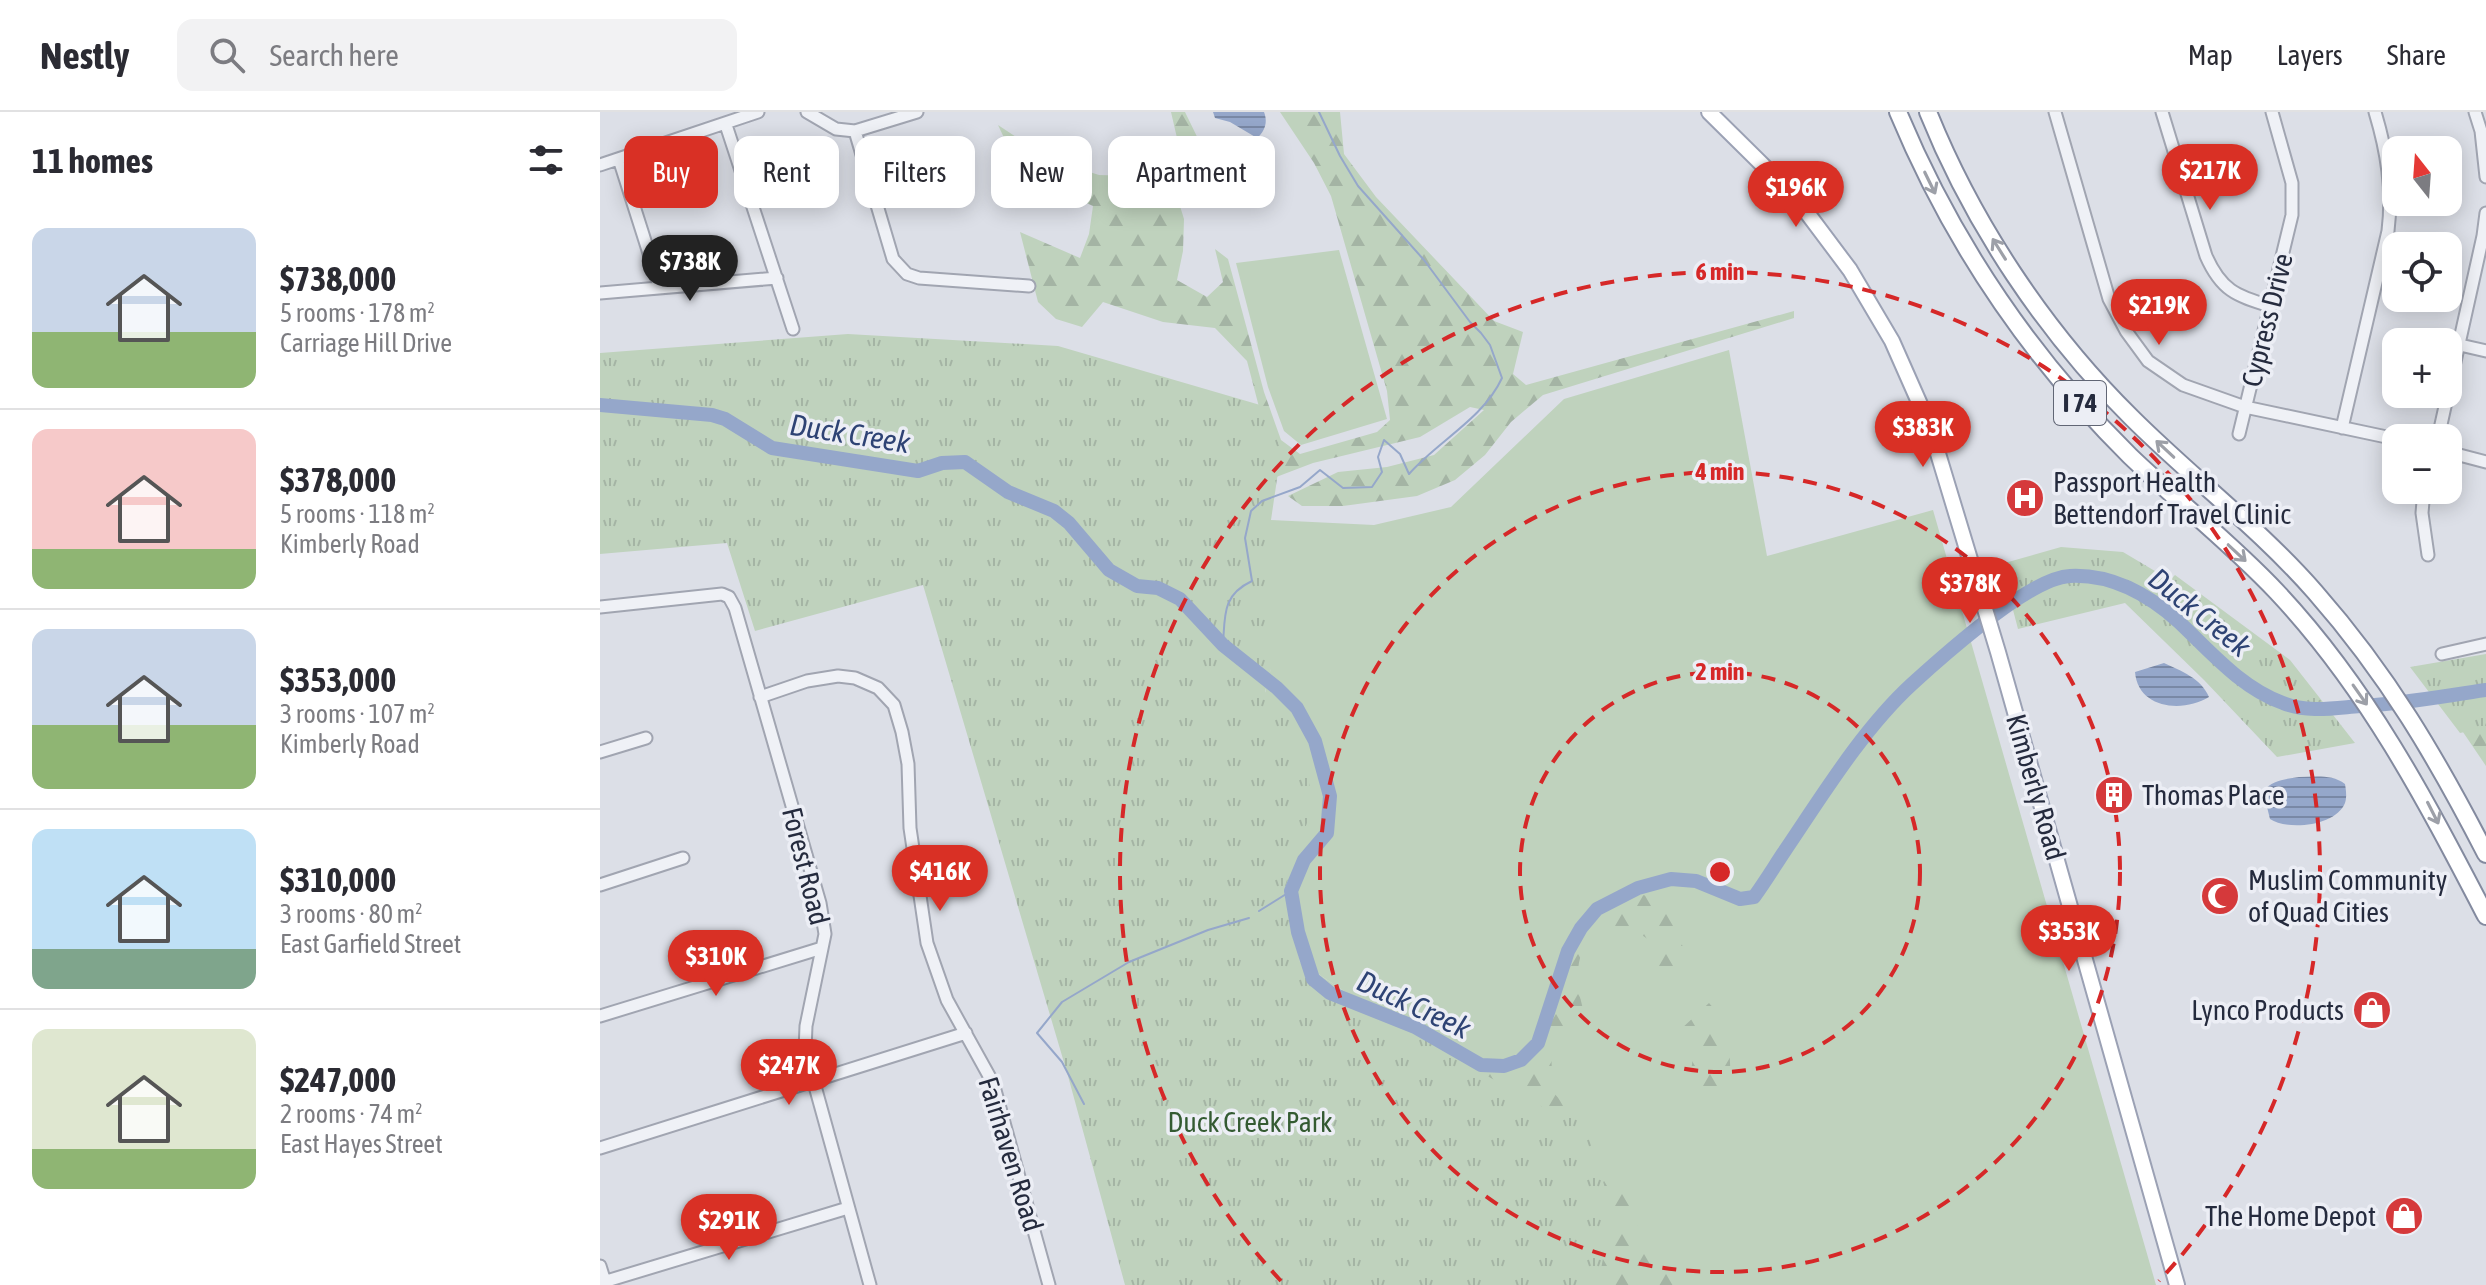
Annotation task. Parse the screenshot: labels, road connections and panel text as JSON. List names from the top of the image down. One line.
{"streets":{"highway":["I 74"],"main road":["Kimberly Road"],"street":["Cypress Drive","Forest Road","Fairhaven Road"]},"crossings":[["Forest Road","Fairhaven Road"]],"water":["Duck Creek"],"parks":["Duck Creek Park"],"places":{"hospital":["Passport Health Bettendorf Travel Clinic"],"building":["Thomas Place"],"mosque":["Muslim Community of Quad Cities"],"shop":["Lynco Products","The Home Depot"]},"north":"top","page":{"header":"Nestly","search":"Search here","nav":["Map","Layers","Share"],"heading":"11 homes","map_buttons":["+","−"],"chip":["Buy","Rent","Filters","New","Apartment"],"price":["$217K","$196K","$738K","$219K","$383K","$378K","$416K","$353K","$310K","$247K","$291K"],"list":[{"name":"$738,000","note":"5 rooms · 178 m² · Carriage Hill Drive"},{"name":"$378,000","note":"5 rooms · 118 m² · Kimberly Road"},{"name":"$353,000","note":"3 rooms · 107 m² · Kimberly Road"},{"name":"$310,000","note":"3 rooms · 80 m² · East Garfield Street"},{"name":"$247,000","note":"2 rooms · 74 m² · East Hayes Street"}]},"rings":["6 min","4 min","2 min"]}
